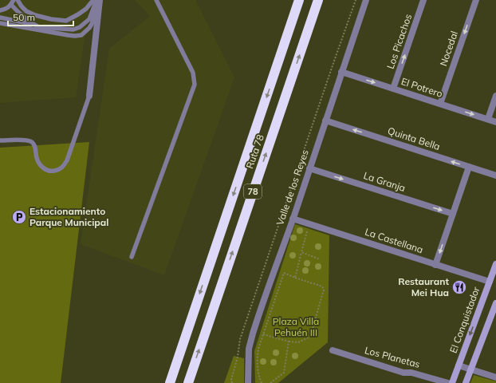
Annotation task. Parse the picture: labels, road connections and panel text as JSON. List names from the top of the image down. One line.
{"streets":{"highway":["Ruta 78","78"],"main road":["El Conquistador"],"street":["Los Picachos","Nocedal","El Potrero","Quinta Bella","La Granja","Valle de los Reyes","La Castellana","Los Planetas"]},"crossings":[["Los Picachos","El Potrero"],["Nocedal","El Potrero"],["El Potrero","Valle de los Reyes"],["Quinta Bella","Valle de los Reyes"],["La Granja","Valle de los Reyes"],["Valle de los Reyes","La Castellana"],["La Castellana","El Conquistador"]],"one_way":["Los Picachos","Nocedal","El Potrero","Quinta Bella","La Granja"],"parks":["Plaza Villa Pehuén III"],"places":{"parking":["Estacionamiento Parque Municipal"],"restaurant":["Restaurant Mei Hua"]},"scale_bar":"50 m"}
